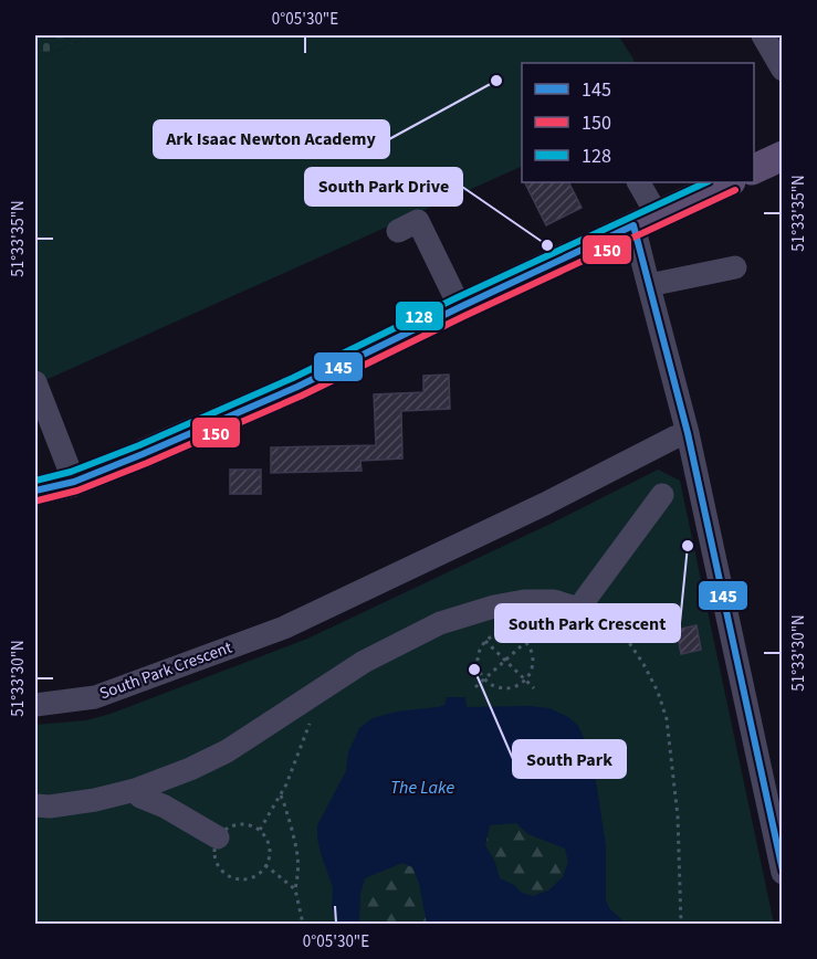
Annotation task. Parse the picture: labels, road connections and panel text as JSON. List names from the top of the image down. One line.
{"streets":{"street":["South Park Crescent"]},"water":["The Lake"],"places":["Ark Isaac Newton Academy","South Park Drive","South Park Crescent","South Park"],"lines":["transit line 128","transit line 150","transit line 145"],"legend":["145","150","128"],"coordinates":["0°05'30\"E","51°33'35\"N","51°33'30\"N"]}
